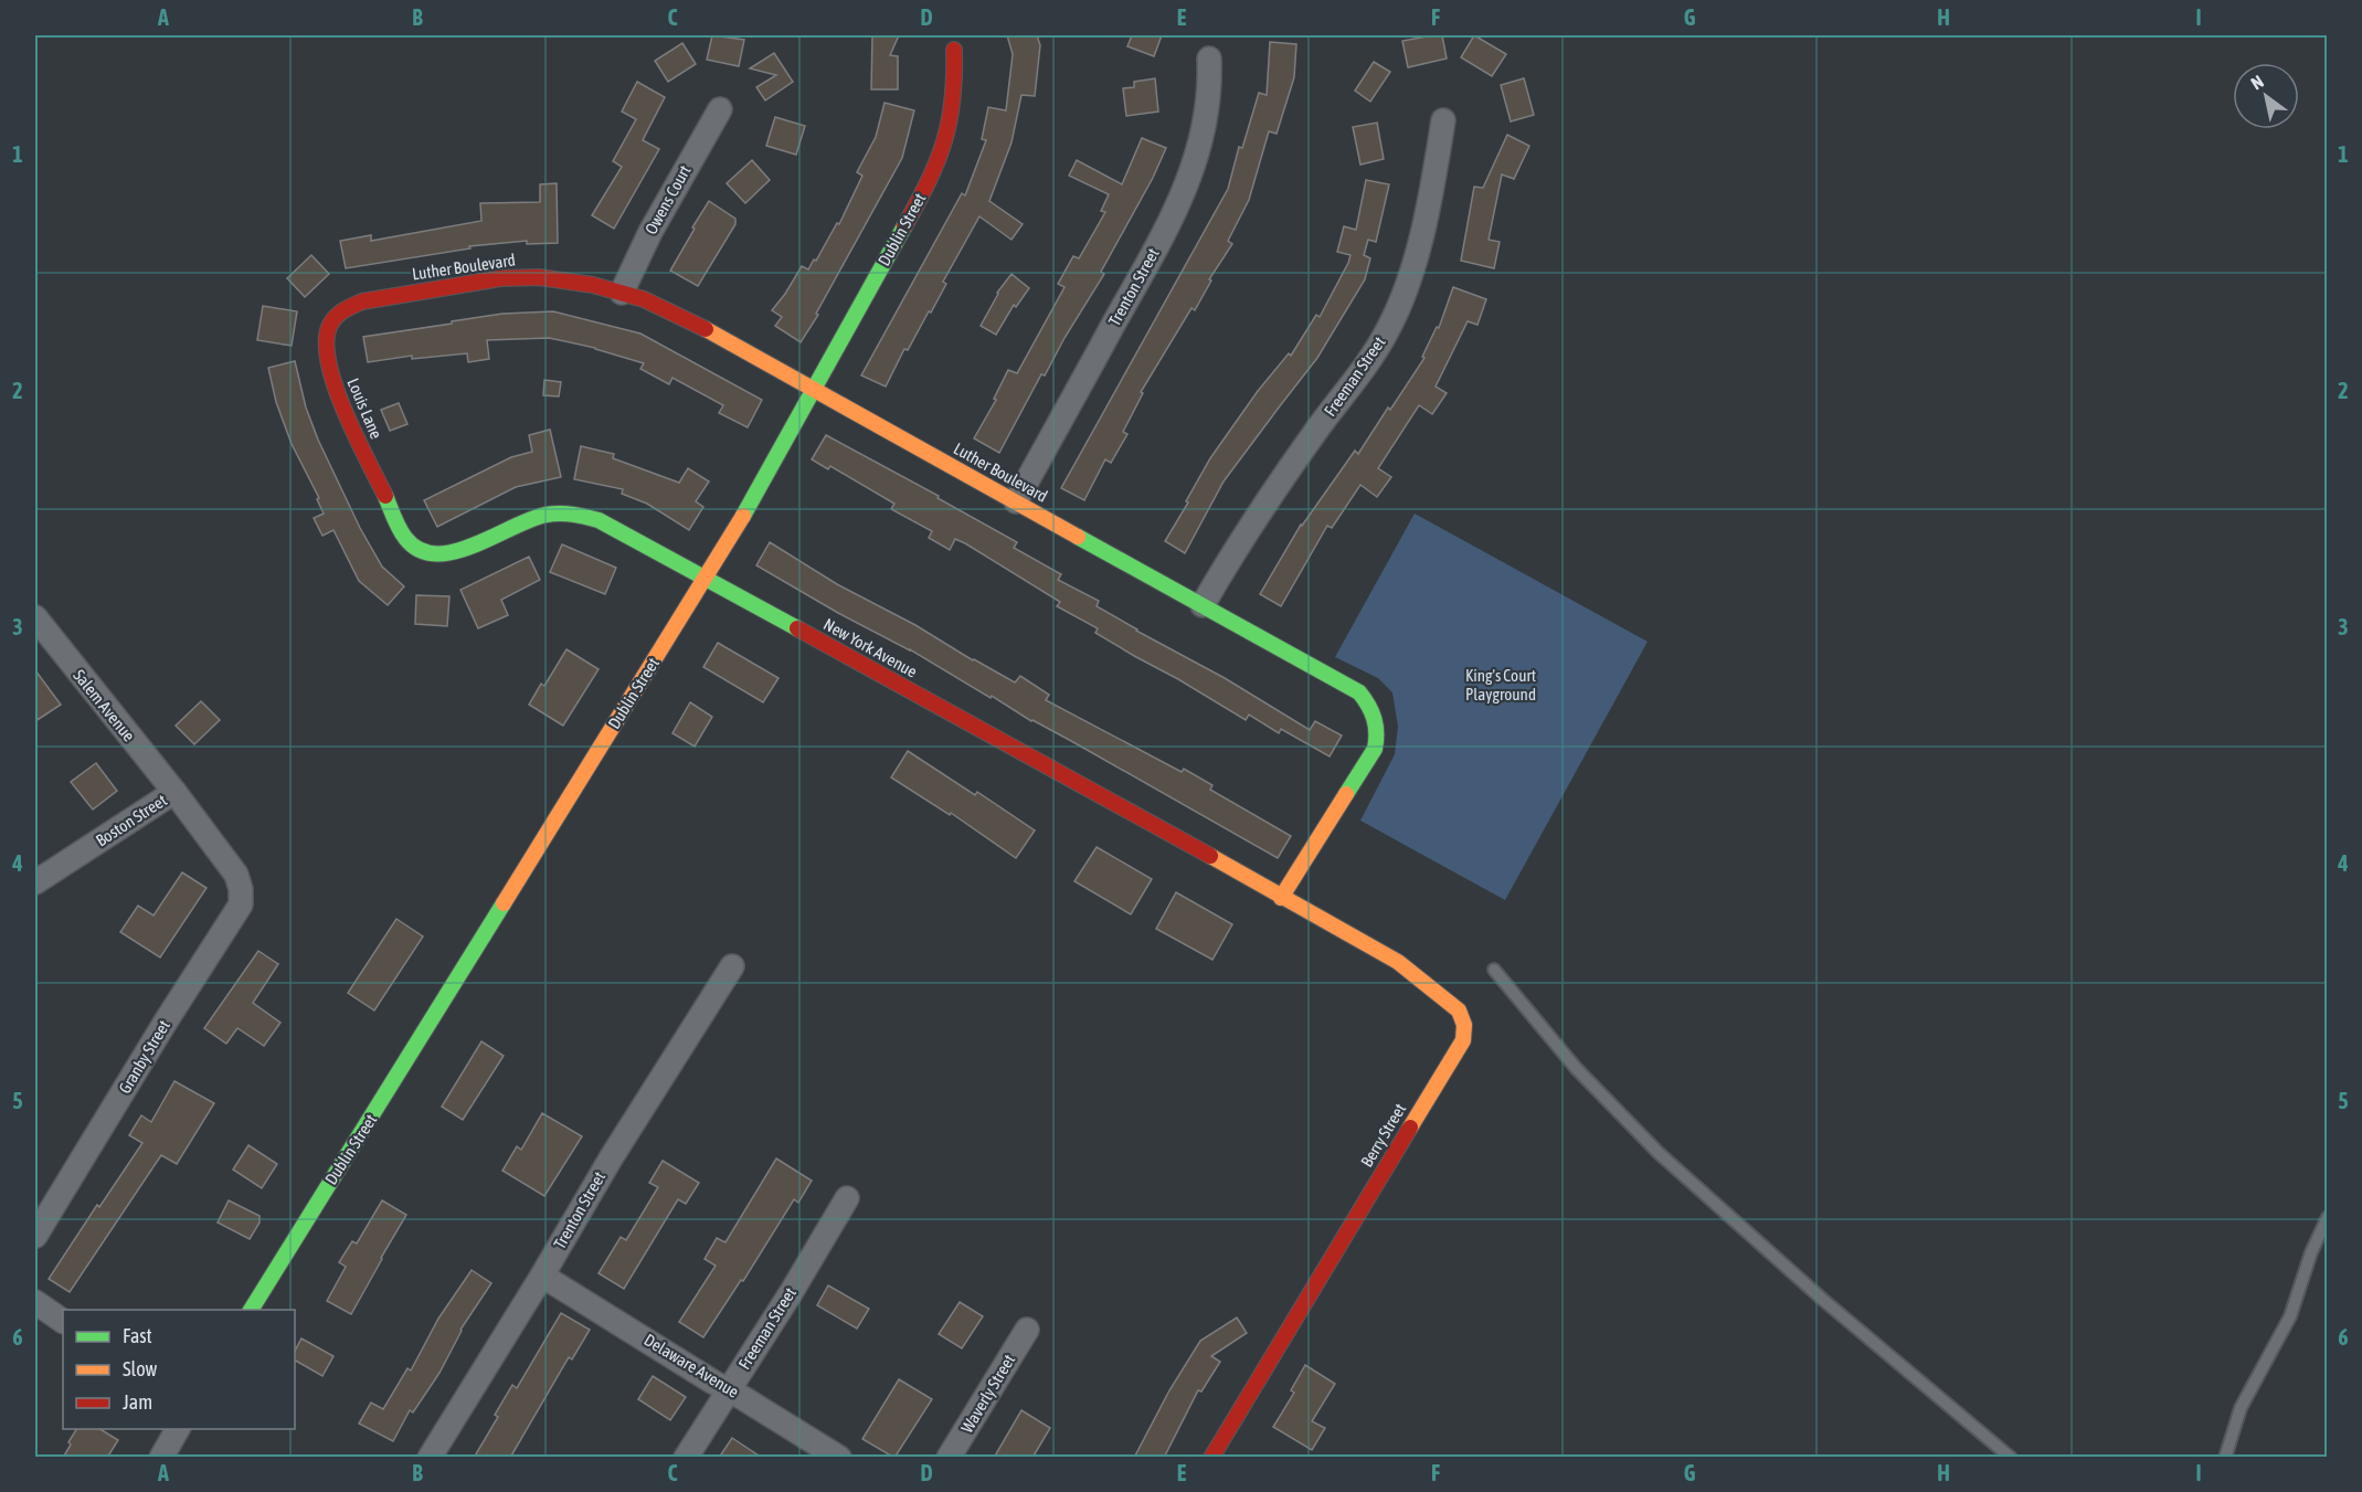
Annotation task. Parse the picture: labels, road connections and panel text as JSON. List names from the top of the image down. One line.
{"streets":{"street":["Owens Court","Dublin Street","Luther Boulevard","Trenton Street","Freeman Street","Louis Lane","New York Avenue","Salem Avenue","Boston Street","Granby Street","Berry Street","Delaware Avenue","Waverly Street"]},"crossings":[["Owens Court","Luther Boulevard"],["Dublin Street","Luther Boulevard"],["Dublin Street","New York Avenue"],["Luther Boulevard","Trenton Street"],["Luther Boulevard","Freeman Street"],["Luther Boulevard","Louis Lane"],["Luther Boulevard","New York Avenue"],["Luther Boulevard","Berry Street"],["Trenton Street","Delaware Avenue"],["Freeman Street","Delaware Avenue"],["Louis Lane","New York Avenue"],["New York Avenue","Berry Street"],["Salem Avenue","Boston Street"],["Boston Street","Granby Street"]],"parks":["King's Court Playground"],"legend":["Fast","Slow","Jam"],"north":"top left","grid":{"columns":["A","B","C","D","E","F","G","H","I"],"rows":["1","2","3","4","5","6"]}}
